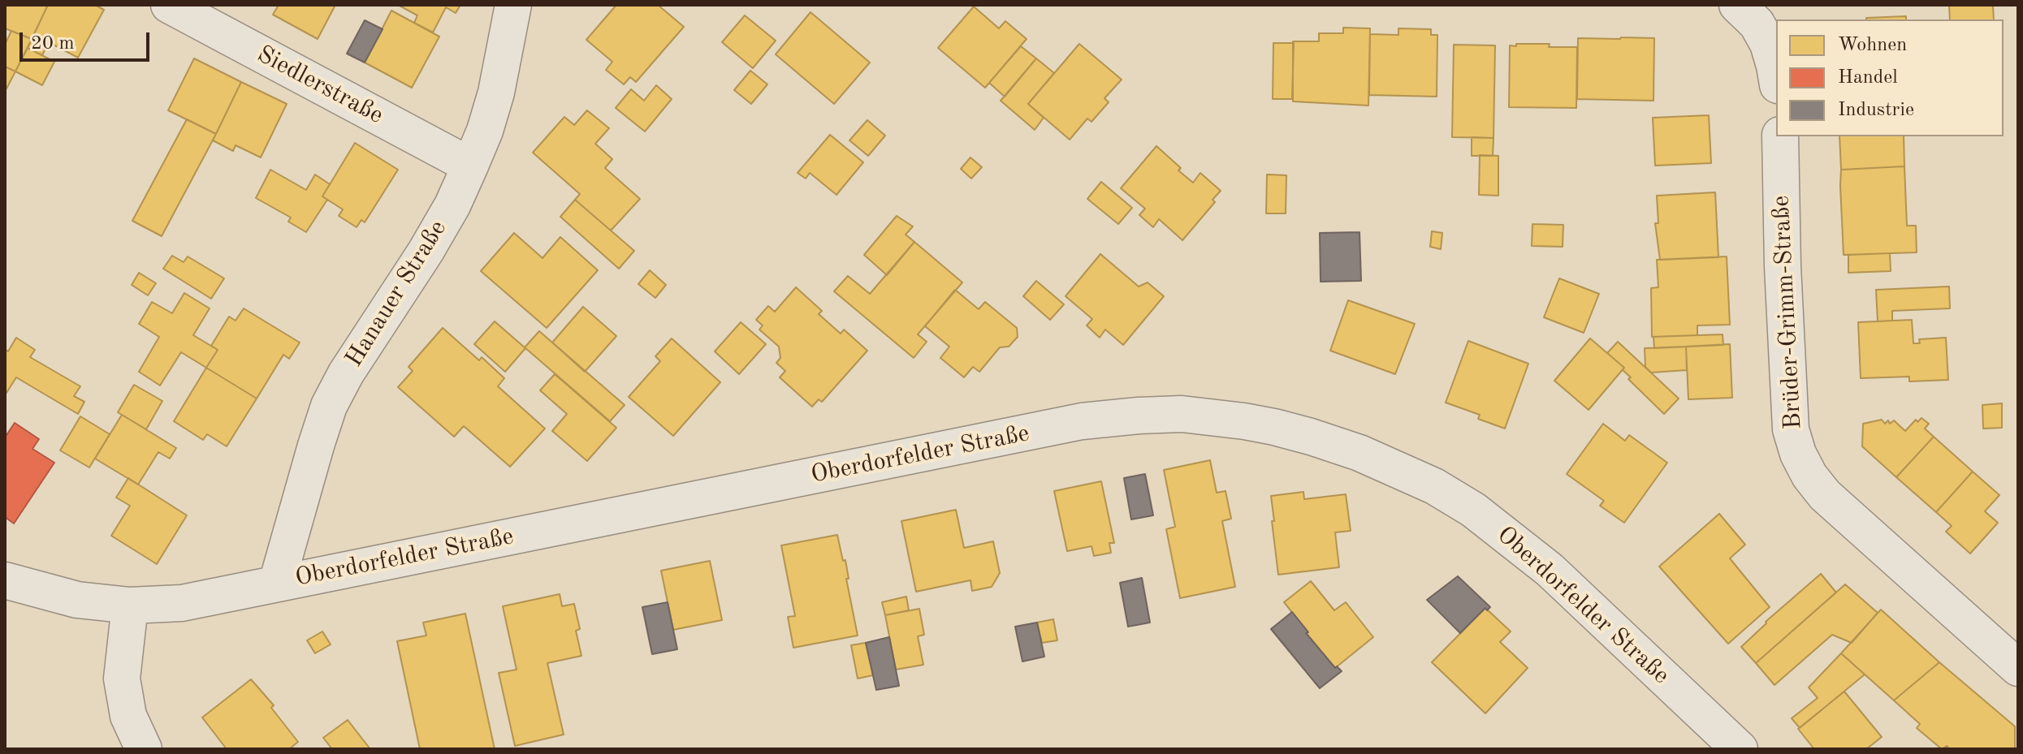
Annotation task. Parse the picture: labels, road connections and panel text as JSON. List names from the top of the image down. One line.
{"streets":{"street":["Siedlerstraße","Hanauer Straße","Brüder-Grimm-Straße","Oberdorfelder Straße"]},"crossings":[["Siedlerstraße","Hanauer Straße"],["Hanauer Straße","Oberdorfelder Straße"]],"legend":["Wohnen","Handel","Industrie"],"scale_bar":"20 m"}
